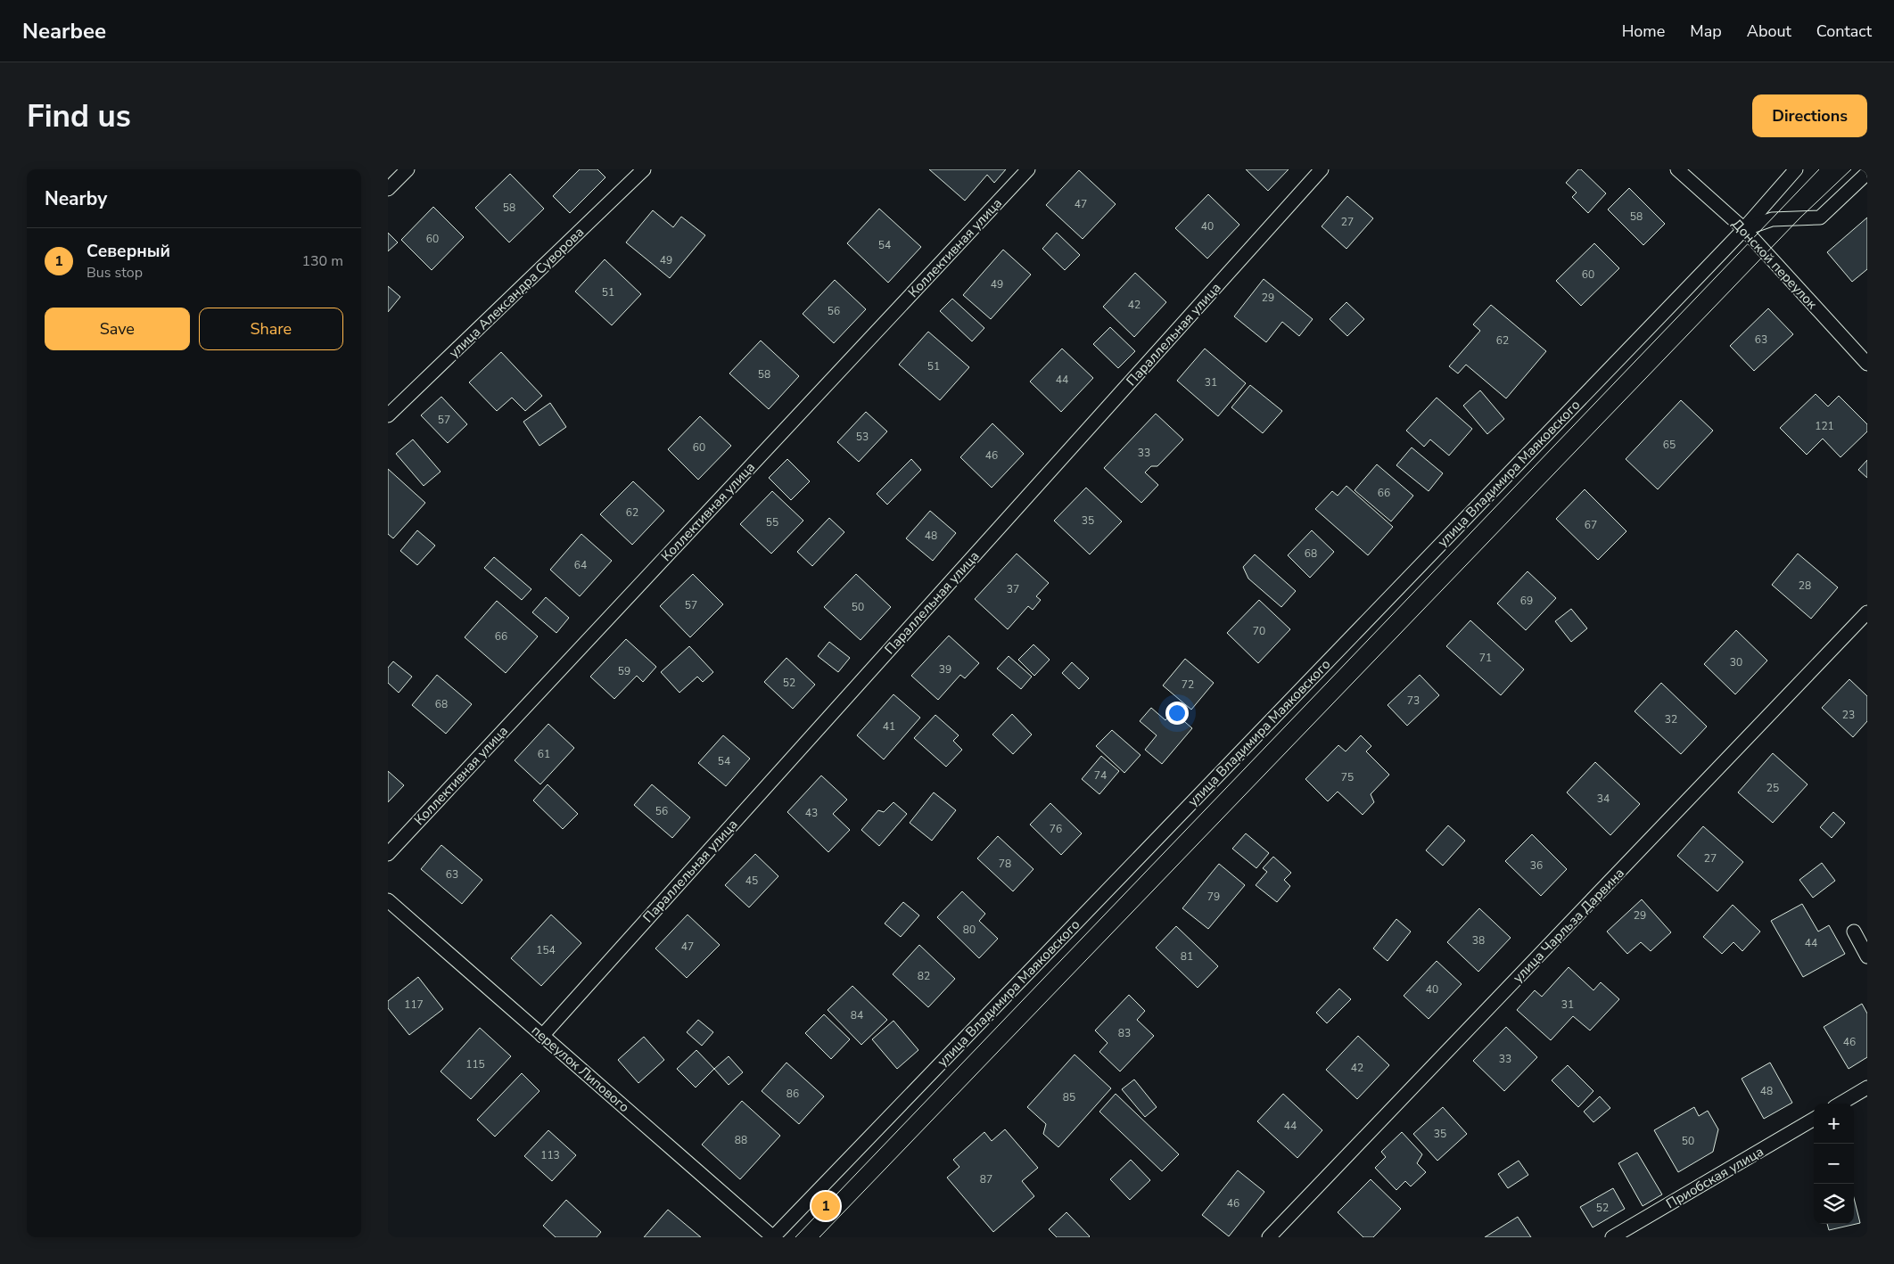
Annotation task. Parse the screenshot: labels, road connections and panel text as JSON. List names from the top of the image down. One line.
{"streets":{"lane":["Коллективная улица","Донской переулок","улица Александра Суворова","Параллельная улица","улица Владимира Маяковского","улица Чарльза Дарвина","переулок Липового","Приобская улица"]},"crossings":[["Донской переулок","улица Владимира Маяковского"],["Параллельная улица","переулок Липового"],["улица Владимира Маяковского","переулок Липового"]],"house_numbers":["47","58","58","27","40","60","54","49","60","49","51","29","42","56","63","62","51","58","44","31","57","121","53","65","60","33","46","66","62","35","55","67","48","68","64","28","37","69","57","50","70","66","71","30","39","59","52","72","73","68","23","32","41","61","54","74","75","25","34","56","43","76","27","78","36","63","45","79","29","80","38","44","47","154","81","82","40","117","31","84","83","46","33","115","42","48","86","85","44","35","88","50","113","87","46","52"],"page":{"header":"Nearbee","nav":["Home","Map","About","Contact"],"buttons":["Directions",["Save","Share"]],"title":"Find us","heading":"Nearby","list":[{"mark":"1","name":"Северный","note":"Bus stop","value":"130 m"}],"map_buttons":["+","−"],"pins":"1"}}
